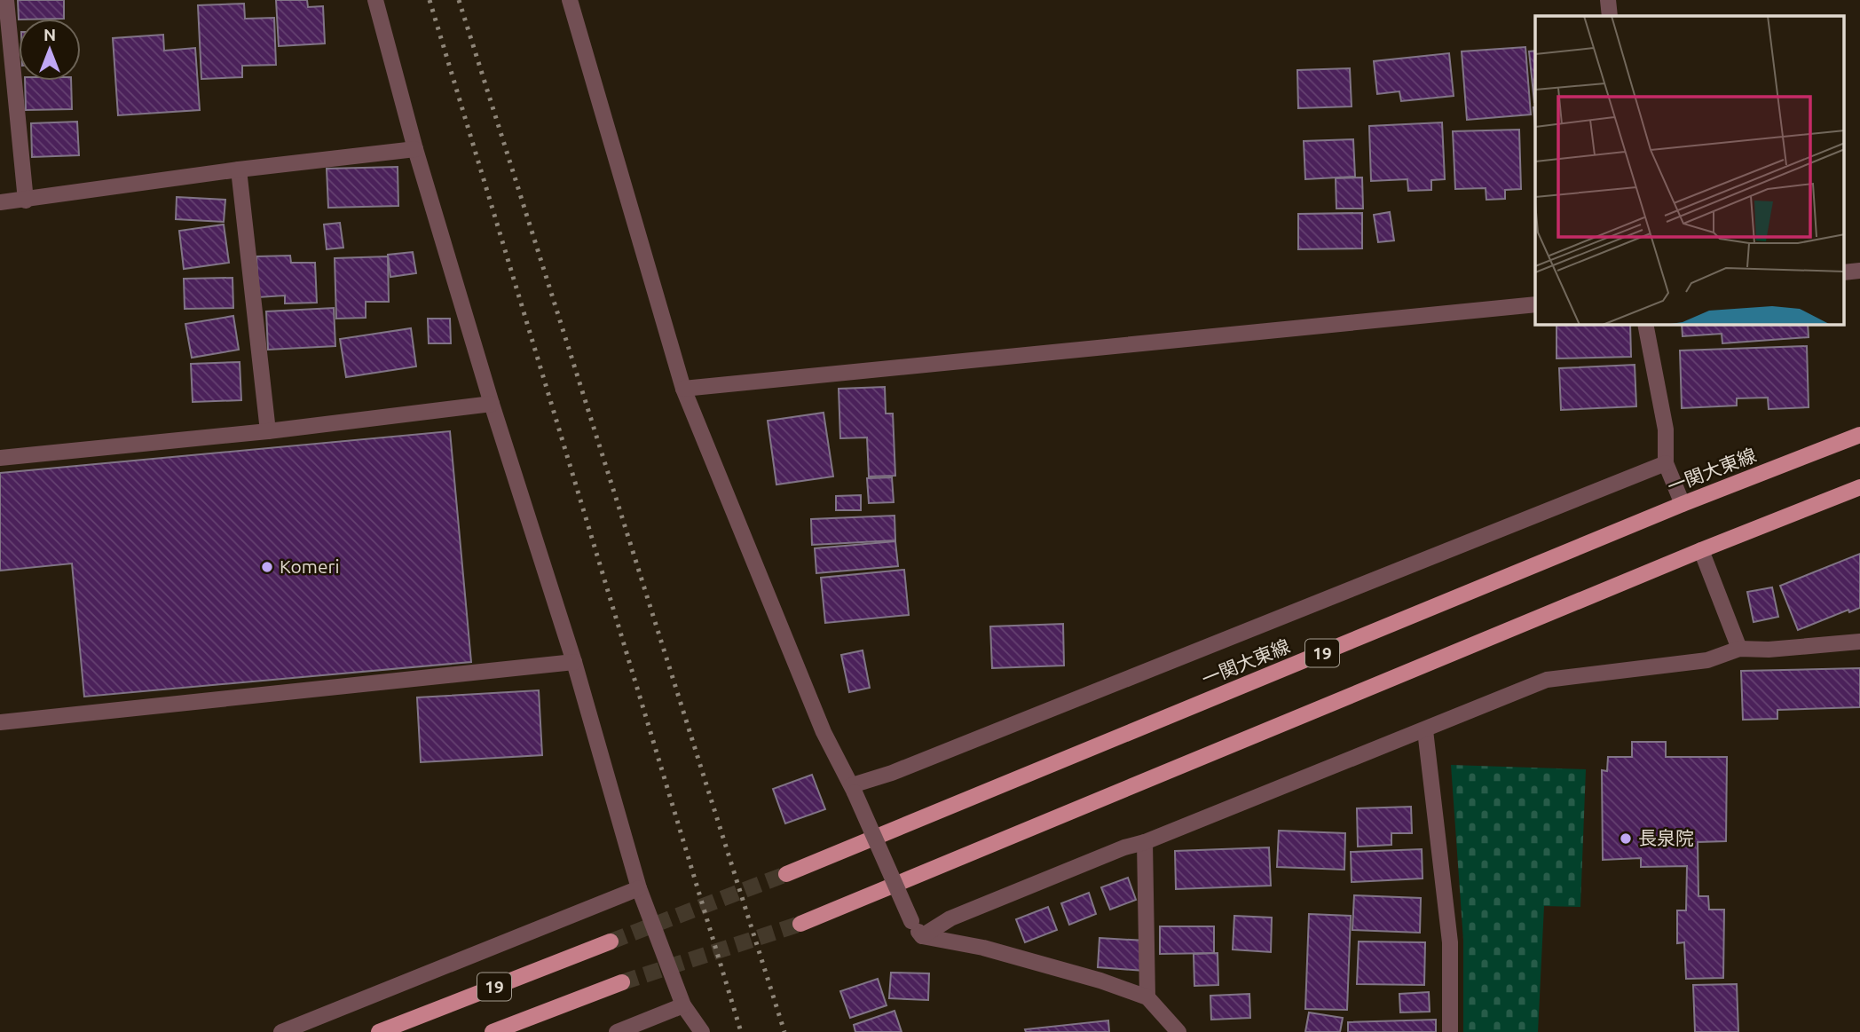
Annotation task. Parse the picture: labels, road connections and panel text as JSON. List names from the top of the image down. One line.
{"streets":{"main road":["一関大東線","19"]},"places":["Komeri","長泉院"],"north":"top"}
